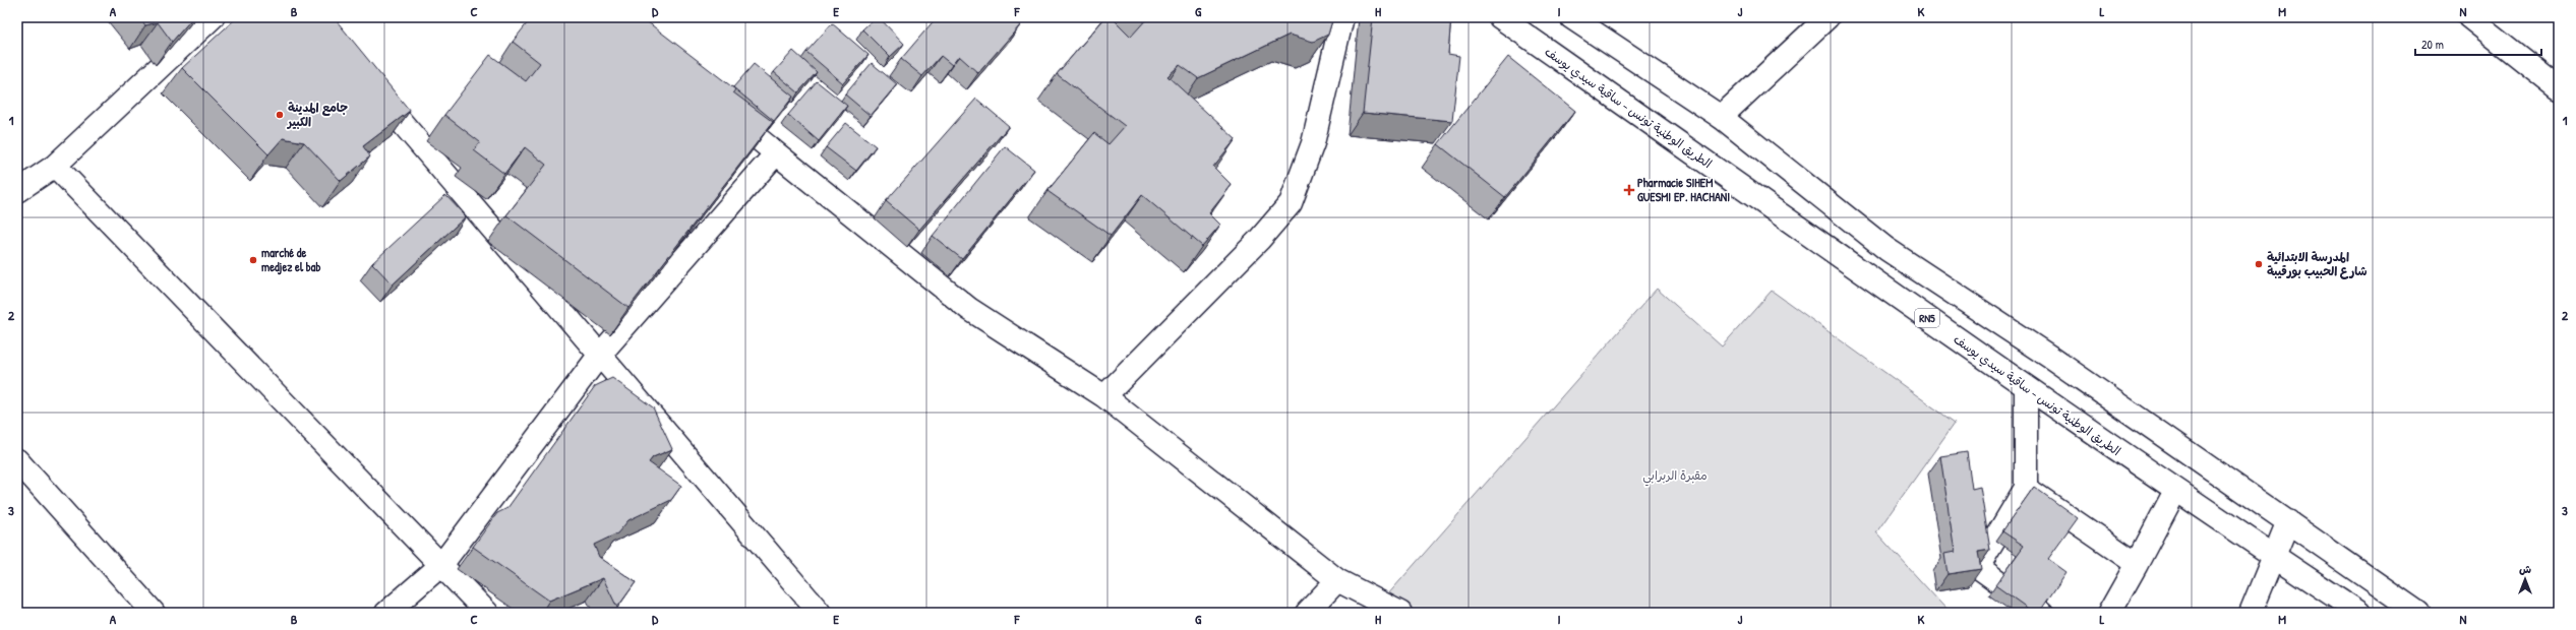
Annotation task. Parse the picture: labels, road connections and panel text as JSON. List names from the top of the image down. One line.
{"streets":{"street":["الطريق الوطنية تونس - ساقية سيدي يوسف","RN5"]},"parks":["مقبرة الربرابي"],"places":{"other":["جامع المدينة الكبير","marché de medjez el bab","المدرسة الابتدائية شارع الحبيب بورقيبة"],"health":["Pharmacie SIHEM GUESMI EP. HACHANI"]},"scale_bar":"20 m","north":"top","grid":{"columns":["A","B","C","D","E","F","G","H","I","J","K","L","M","N"],"rows":["1","2","3"]}}
